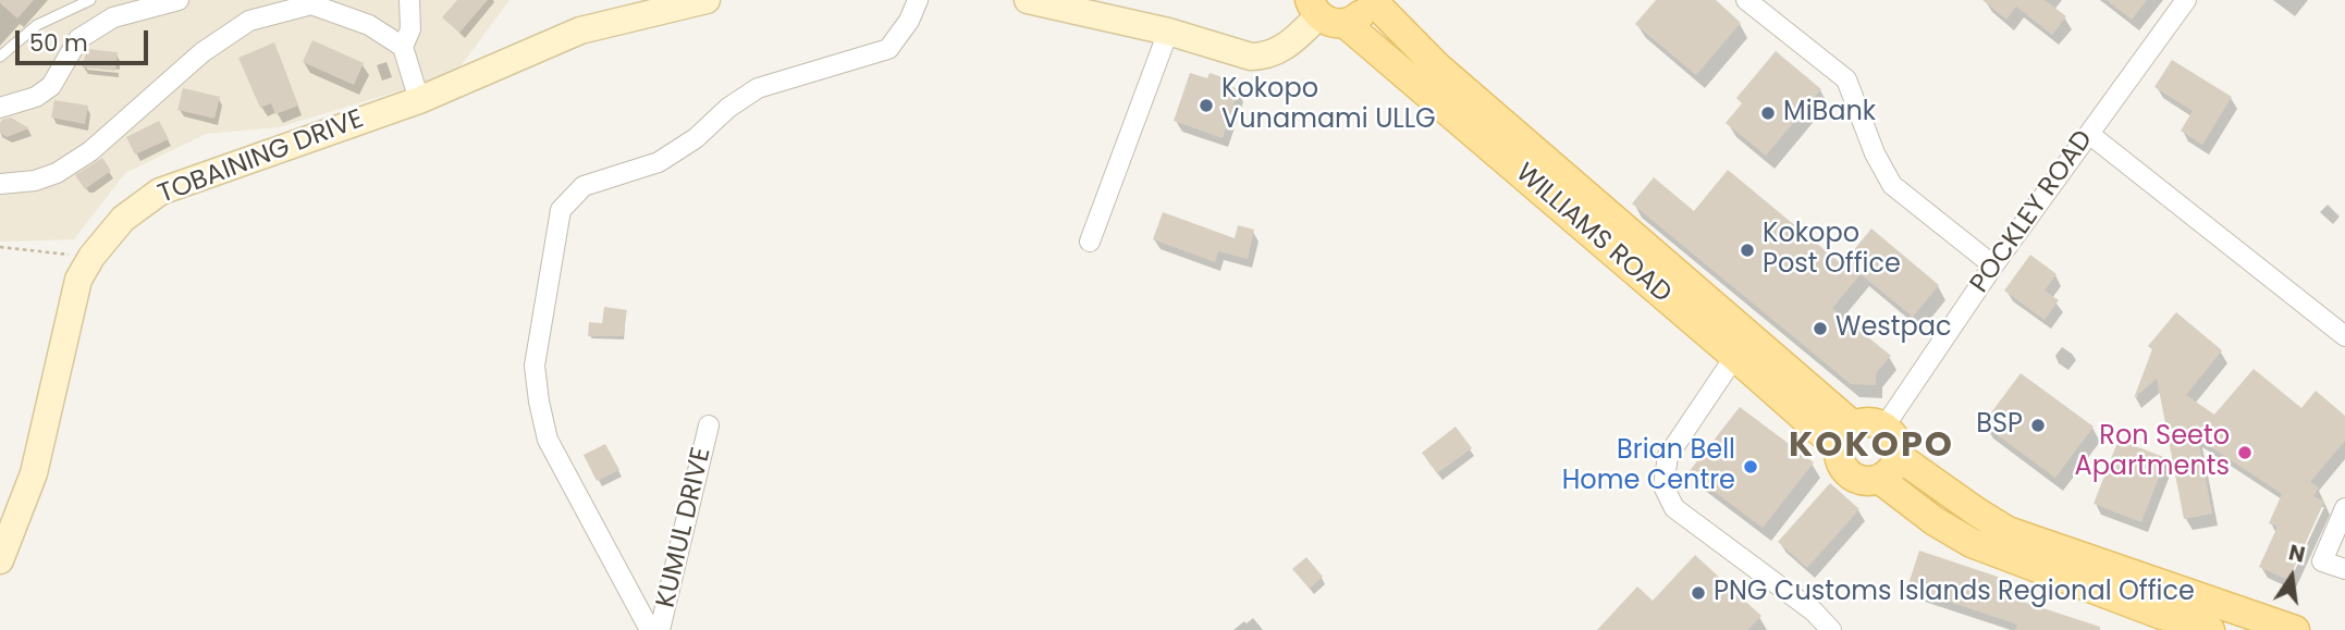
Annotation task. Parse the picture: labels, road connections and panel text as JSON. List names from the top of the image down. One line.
{"streets":{"main road":["WILLIAMS ROAD"],"street":["TOBAINING DRIVE","POCKLEY ROAD","KUMUL DRIVE"]},"crossings":[["POCKLEY ROAD","WILLIAMS ROAD"]],"districts":["KOKOPO"],"places":["Kokopo Vunamami ULLG","MiBank","Kokopo Post Office","Westpac","BSP","Ron Seeto Apartments","Brian Bell Home Centre","PNG Customs Islands Regional Office"],"scale_bar":"50 m","north":"top"}
